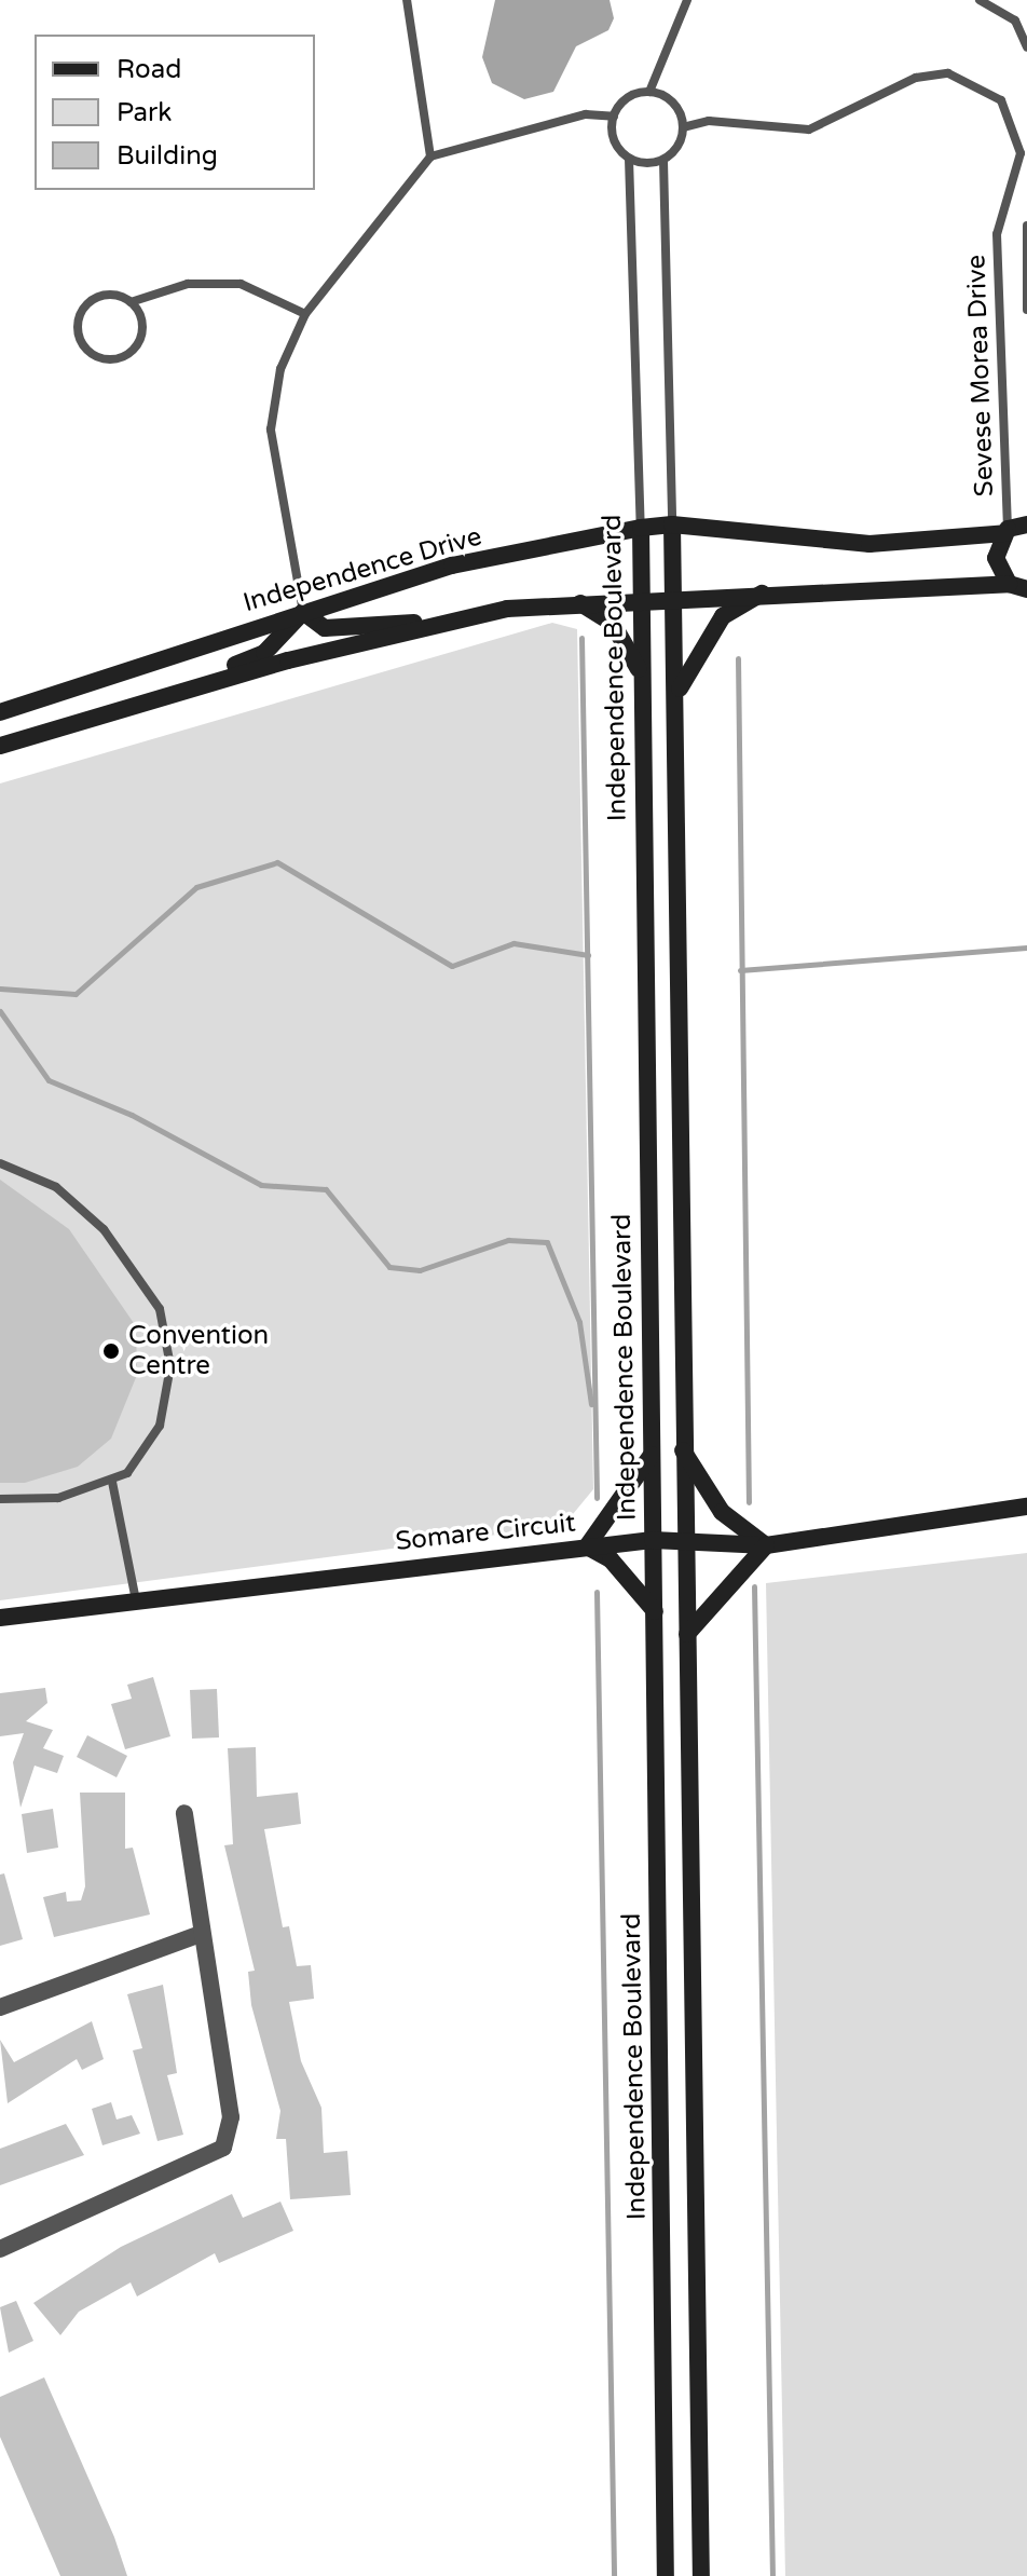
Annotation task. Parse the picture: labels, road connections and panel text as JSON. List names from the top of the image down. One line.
{"streets":{"street":["Independence Drive","Independence Boulevard","Somare Circuit"],"lane":["Sevese Morea Drive"]},"crossings":[["Sevese Morea Drive","Independence Drive"],["Sevese Morea Drive","Independence Boulevard"],["Independence Drive","Independence Boulevard"],["Independence Boulevard","Somare Circuit"]],"places":["Convention Centre"],"legend":["Road","Park","Building"]}
